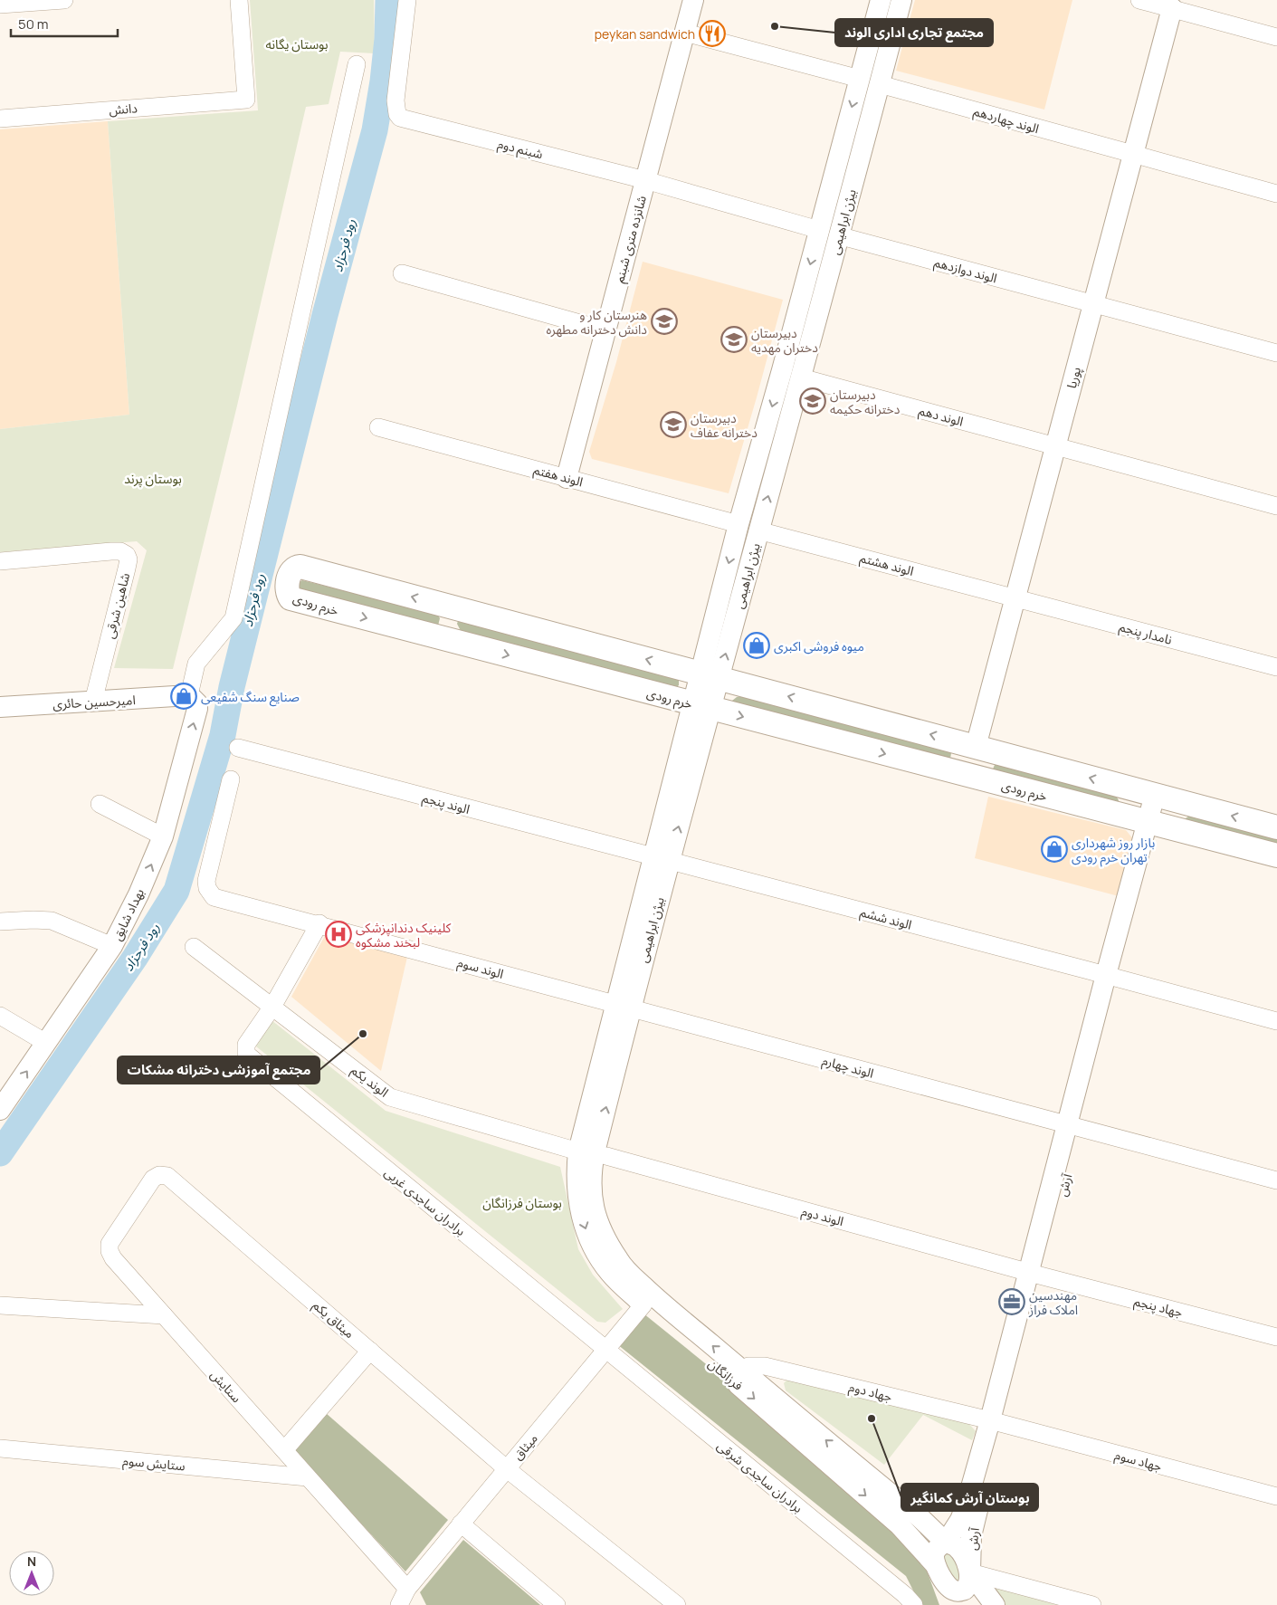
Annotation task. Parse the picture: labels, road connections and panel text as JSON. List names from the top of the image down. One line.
{"streets":{"main road":["خرم رودی"],"street":["دانش","الوند چهاردهم","شبنم دوم","بیژن ابراهیمی","شانزده متری شبنم","الوند دوازدهم","پوریا","الوند دهم","الوند هفتم","الوند هشتم","شاهین شرقی","نامدار پنجم","امیرحسین حائری","الوند پنجم","بهداد شایق","الوند ششم","الوند سوم","الوند چهارم","الوند یکم","آرش","برادران ساجدی غربی","الوند دوم","جهاد پنجم","میثاق یکم","فرزانگان","ستایش","جهاد دوم","میثاق","جهاد سوم","ستایش سوم","برادران ساجدی شرقی"]},"crossings":[["الوند چهاردهم","بیژن ابراهیمی"],["الوند چهاردهم","پوریا"],["شبنم دوم","بیژن ابراهیمی"],["شبنم دوم","شانزده متری شبنم"],["بیژن ابراهیمی","الوند دوازدهم"],["بیژن ابراهیمی","الوند دهم"],["بیژن ابراهیمی","الوند هفتم"],["بیژن ابراهیمی","الوند هشتم"],["بیژن ابراهیمی","خرم رودی"],["بیژن ابراهیمی","الوند پنجم"],["بیژن ابراهیمی","الوند ششم"],["بیژن ابراهیمی","الوند سوم"],["بیژن ابراهیمی","الوند چهارم"],["بیژن ابراهیمی","الوند یکم"],["بیژن ابراهیمی","الوند دوم"],["بیژن ابراهیمی","فرزانگان"],["شانزده متری شبنم","الوند هفتم"],["الوند دوازدهم","پوریا"],["پوریا","الوند دهم"],["پوریا","الوند هشتم"],["پوریا","خرم رودی"],["پوریا","نامدار پنجم"],["الوند هشتم","نامدار پنجم"],["خرم رودی","آرش"],["شاهین شرقی","امیرحسین حائری"],["امیرحسین حائری","بهداد شایق"],["الوند پنجم","الوند ششم"],["الوند ششم","آرش"],["الوند سوم","الوند چهارم"],["الوند چهارم","آرش"],["الوند یکم","برادران ساجدی غربی"],["الوند یکم","الوند دوم"],["الوند یکم","فرزانگان"],["آرش","الوند دوم"],["آرش","جهاد پنجم"],["آرش","فرزانگان"],["آرش","جهاد دوم"],["آرش","جهاد سوم"],["برادران ساجدی غربی","میثاق"],["برادران ساجدی غربی","برادران ساجدی شرقی"],["الوند دوم","جهاد پنجم"],["الوند دوم","فرزانگان"],["میثاق یکم","ستایش"],["میثاق یکم","میثاق"],["فرزانگان","جهاد دوم"],["فرزانگان","میثاق"],["ستایش","میثاق"],["ستایش","ستایش سوم"],["جهاد دوم","جهاد سوم"],["میثاق","برادران ساجدی شرقی"]],"one_way":["بهداد شایق"],"water":["رود فرحزاد"],"parks":["بوستان یگانه","بوستان پرند","بوستان فرزانگان"],"places":{"other":["مجتمع تجاری اداری الوند","مجتمع آموزشی دخترانه مشکات","بوستان آرش کمانگیر"],"restaurant":["peykan sandwich"],"school or university":["هنرستان کار و دانش دخترانه مطهره","دبیرستان دختران مهدیه","دبیرستان دخترانه حکیمه","دبیرستان دخترانه عفاف"],"shop":["میوه فروشی اکبری","صنایع سنگ شفیعی","بازار روز شهرداری تهران خرم رودی"],"hospital":["کلینیک دندانپزشکی لبخند مشکوه"],"office":["مهندسین املاک فراز"]},"scale_bar":"50 m","north":"top"}
